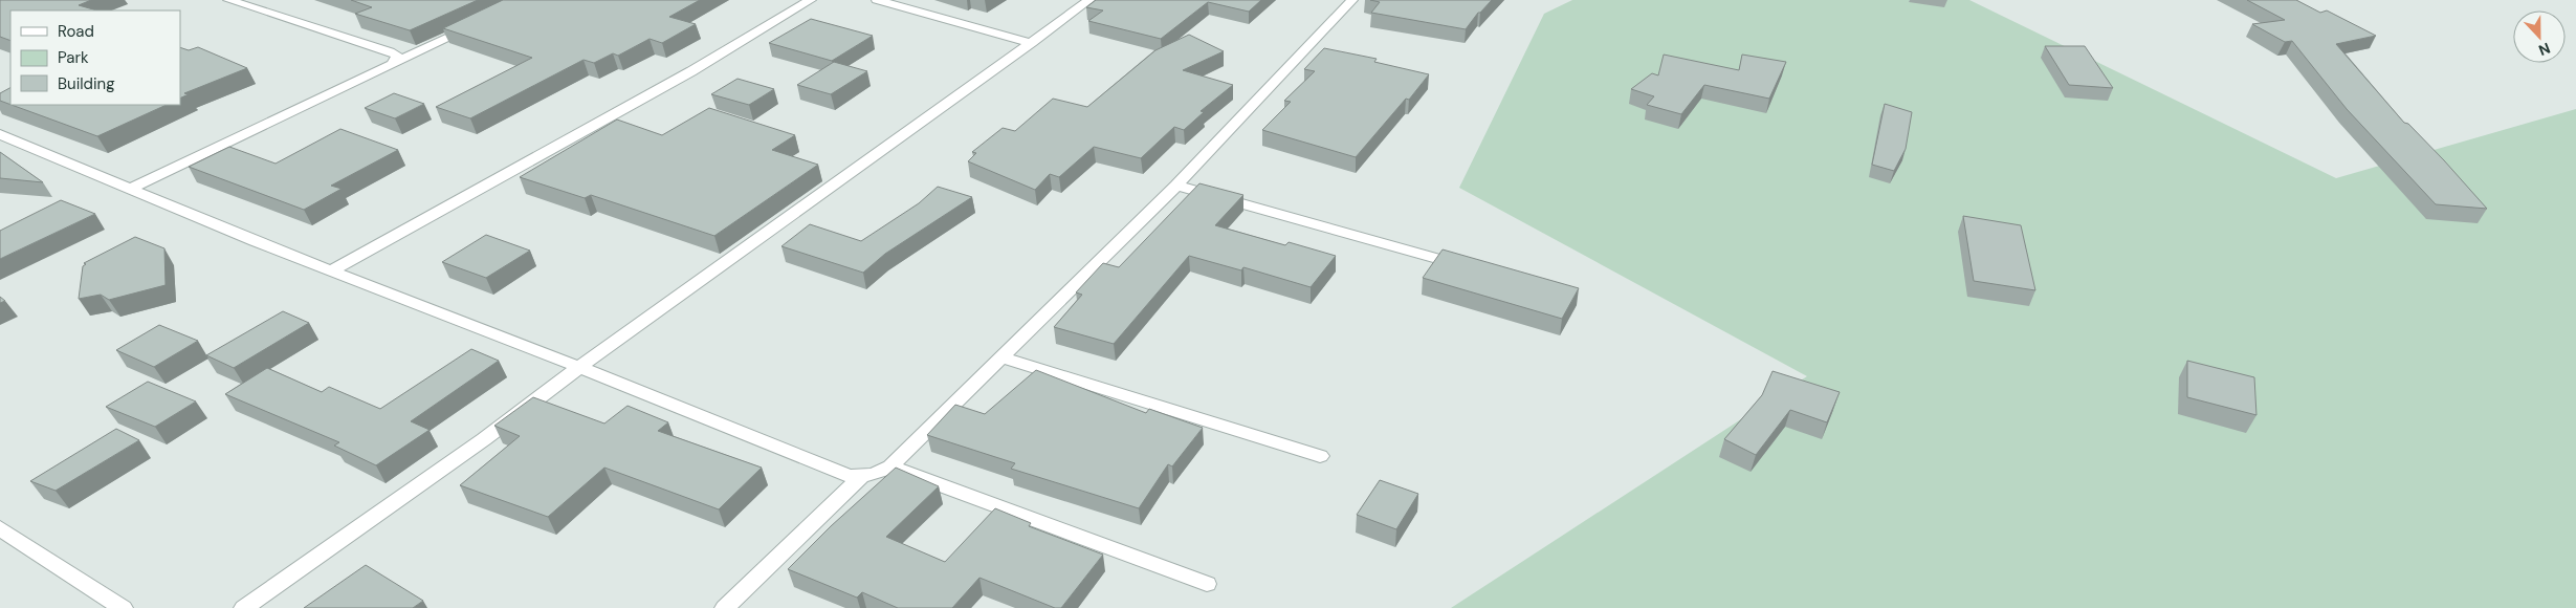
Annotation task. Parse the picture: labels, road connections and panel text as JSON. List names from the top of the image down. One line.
{"legend":["Road","Park","Building"],"north":"bottom"}
